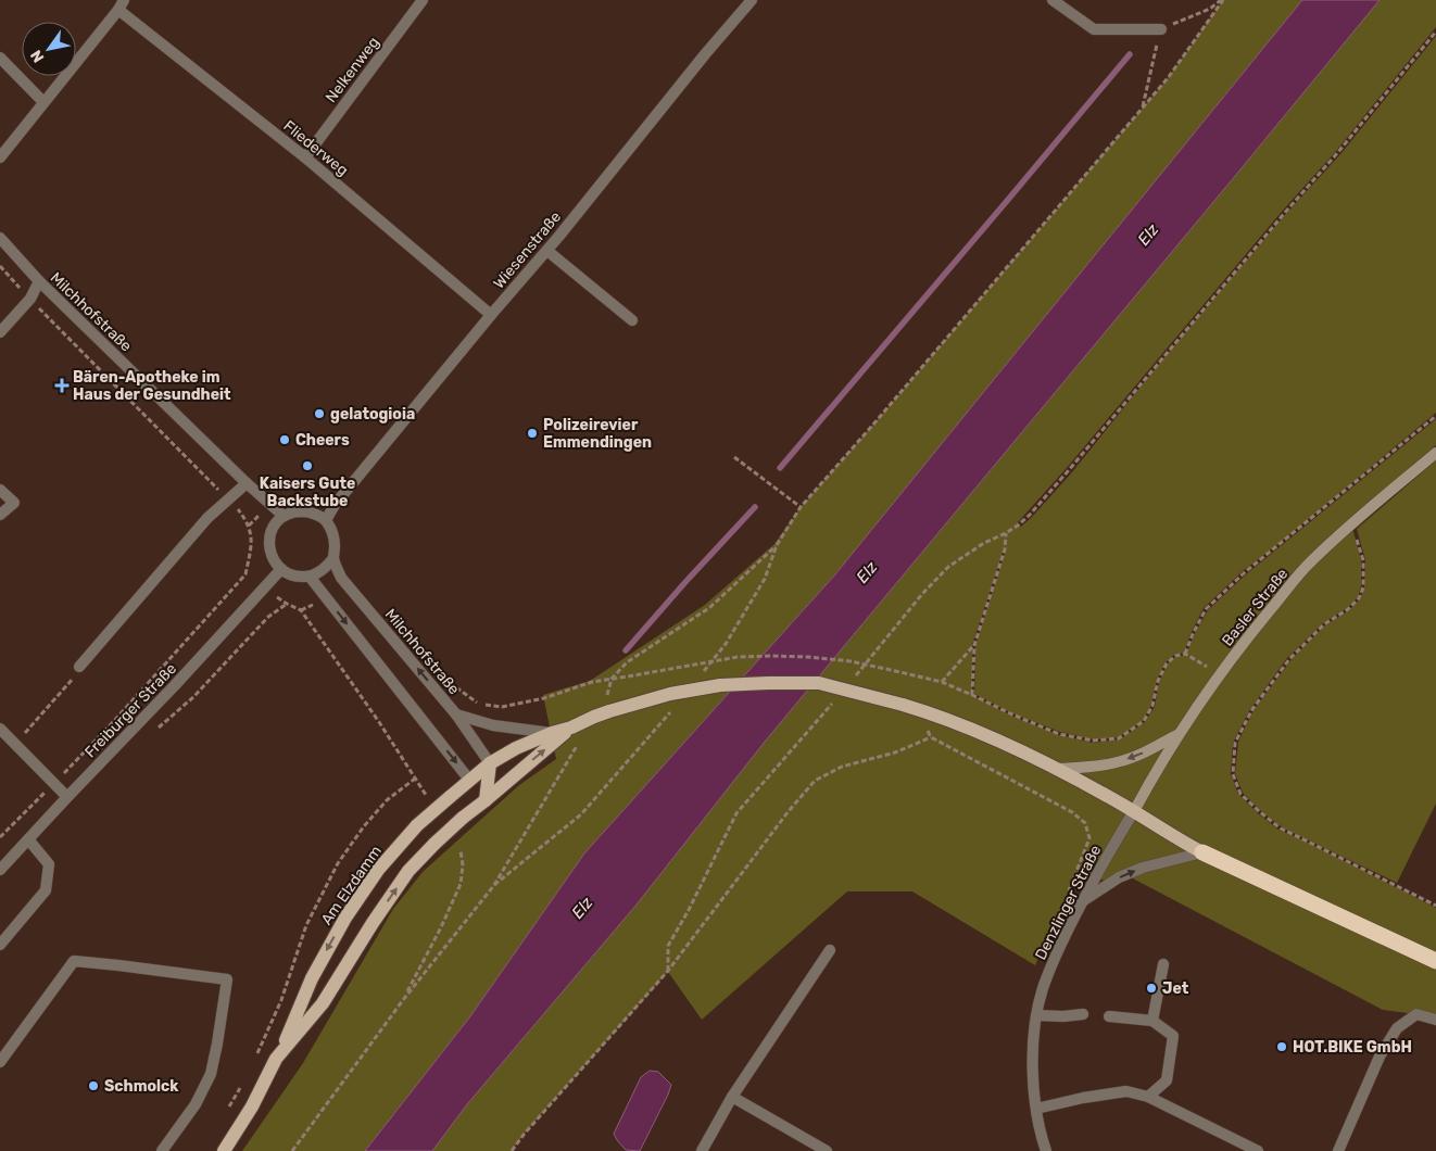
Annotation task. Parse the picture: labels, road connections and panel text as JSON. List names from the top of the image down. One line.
{"streets":{"main road":["Am Elzdamm"],"street":["Nelkenweg","Fliederweg","Wiesenstraße","Milchhofstraße","Basler Straße","Freiburger Straße","Denzlinger Straße"]},"crossings":[["Nelkenweg","Fliederweg"],["Fliederweg","Wiesenstraße"],["Wiesenstraße","Milchhofstraße"],["Wiesenstraße","Freiburger Straße"],["Milchhofstraße","Freiburger Straße"],["Milchhofstraße","Am Elzdamm"],["Basler Straße","Denzlinger Straße"]],"water":["Elz"],"places":{"health":["Bären-Apotheke im Haus der Gesundheit"],"other":["gelatogioia","Polizeirevier Emmendingen","Cheers","Kaisers Gute Backstube","Jet","HOT.BIKE GmbH","Schmolck"]},"north":"bottom left"}
